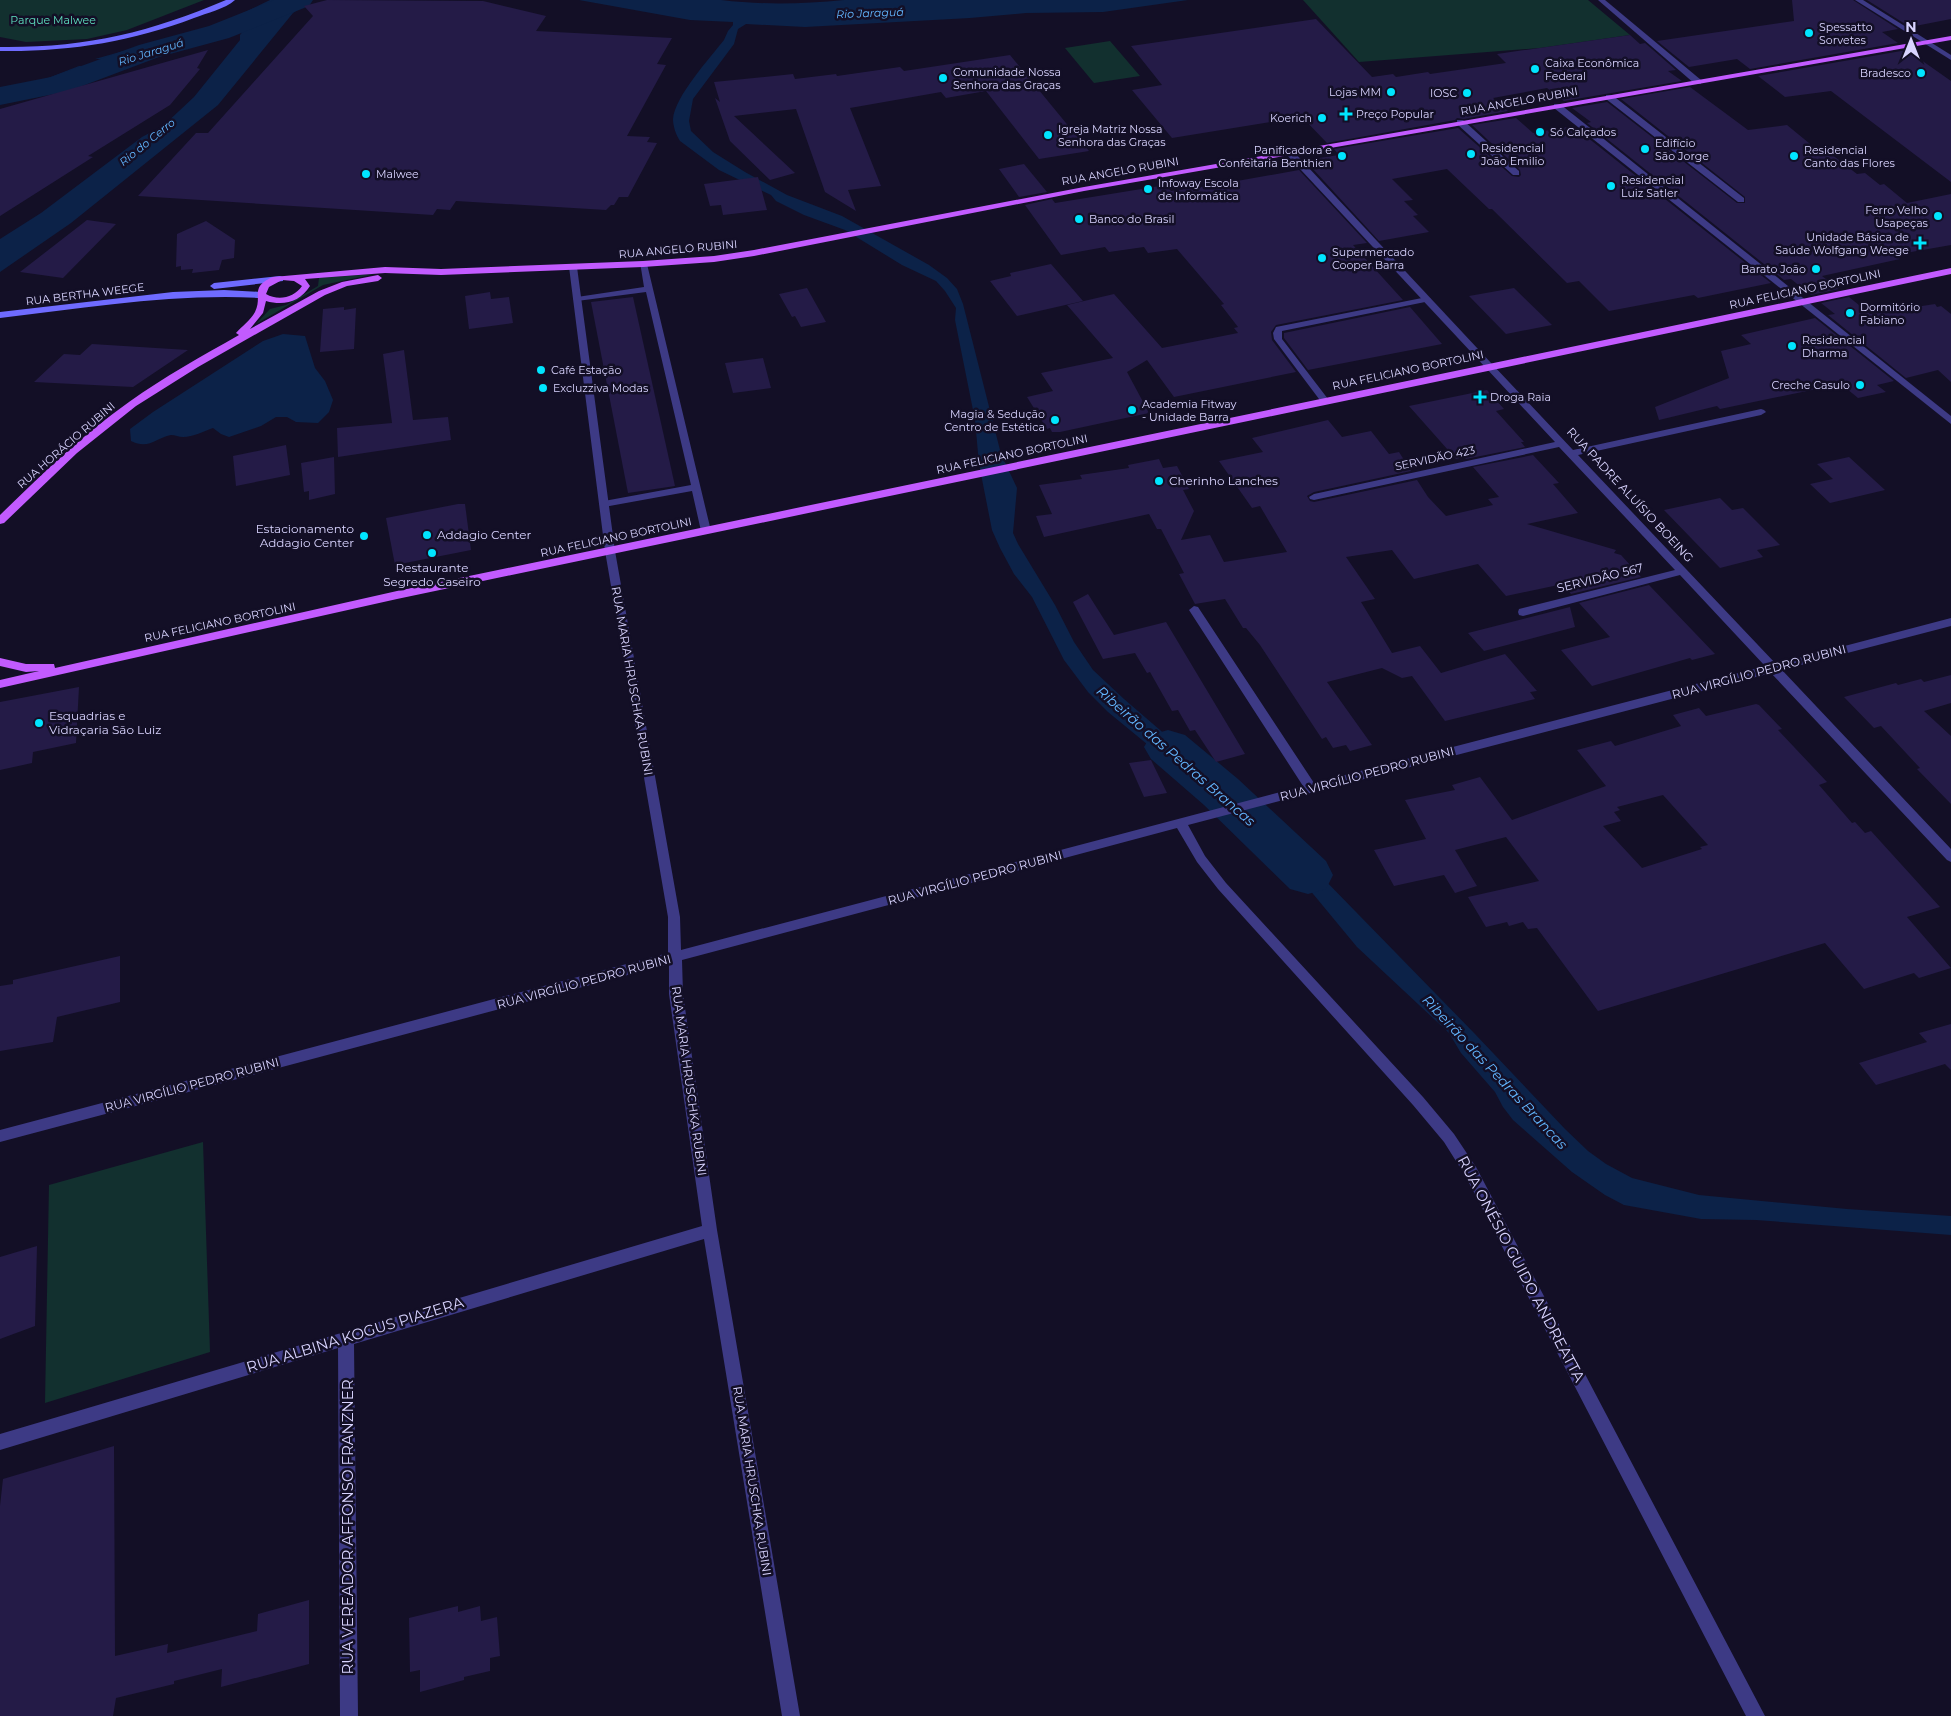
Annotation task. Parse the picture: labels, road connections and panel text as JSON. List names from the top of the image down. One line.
{"streets":{"main road":["RUA ANGELO RUBINI","RUA FELICIANO BORTOLINI","RUA BERTHA WEEGE","RUA HORÁCIO RUBINI"],"street":["SERVIDÃO 423","RUA PADRE ALUÍSIO BOEING","SERVIDÃO 567","RUA VIRGÍLIO PEDRO RUBINI","RUA MARIA HRUSCHKA RUBINI","RUA ONÉSIO GUIDO ANDREATTA","RUA ALBINA KOGUS PIAZERA","RUA VEREADOR AFFONSO FRANZNER"]},"crossings":[["RUA ANGELO RUBINI","RUA BERTHA WEEGE"],["RUA ANGELO RUBINI","RUA HORÁCIO RUBINI"],["RUA ANGELO RUBINI","RUA PADRE ALUÍSIO BOEING"],["RUA ANGELO RUBINI","RUA MARIA HRUSCHKA RUBINI"],["RUA FELICIANO BORTOLINI","RUA PADRE ALUÍSIO BOEING"],["RUA FELICIANO BORTOLINI","RUA MARIA HRUSCHKA RUBINI"],["RUA BERTHA WEEGE","RUA HORÁCIO RUBINI"],["SERVIDÃO 423","RUA PADRE ALUÍSIO BOEING"],["RUA PADRE ALUÍSIO BOEING","SERVIDÃO 567"],["RUA PADRE ALUÍSIO BOEING","RUA VIRGÍLIO PEDRO RUBINI"],["RUA VIRGÍLIO PEDRO RUBINI","RUA MARIA HRUSCHKA RUBINI"],["RUA VIRGÍLIO PEDRO RUBINI","RUA ONÉSIO GUIDO ANDREATTA"],["RUA MARIA HRUSCHKA RUBINI","RUA ALBINA KOGUS PIAZERA"],["RUA ALBINA KOGUS PIAZERA","RUA VEREADOR AFFONSO FRANZNER"]],"water":["Rio Jaraguá","Rio do Cerro","Ribeirão das Pedras Brancas"],"parks":["Parque Malwee"],"places":{"other":["Spessatto Sorvetes","Caixa Econômica Federal","Bradesco","Comunidade Nossa Senhora das Graças","Lojas MM","IOSC","Koerich","Só Calçados","Igreja Matriz Nossa Senhora das Graças","Edifício São Jorge","Residencial João Emilio","Panificadora e Confeitaria Benthien","Residencial Canto das Flores","Malwee","Residencial Luiz Satler","Infoway Escola de Informática","Ferro Velho Usapeças","Banco do Brasil","Supermercado Cooper Barra","Barato João","Dormitório Fabiano","Residencial Dharma","Café Estação","Creche Casulo","Excluzziva Modas","Academia Fitway - Unidade Barra","Magia & Sedução Centro de Estética","Cherinho Lanches","Addagio Center","Estacionamento Addagio Center","Restaurante Segredo Caseiro","Esquadrias e Vidraçaria São Luiz"],"health":["Preço Popular","Unidade Básica de Saúde Wolfgang Weege","Droga Raia"]},"north":"top"}
